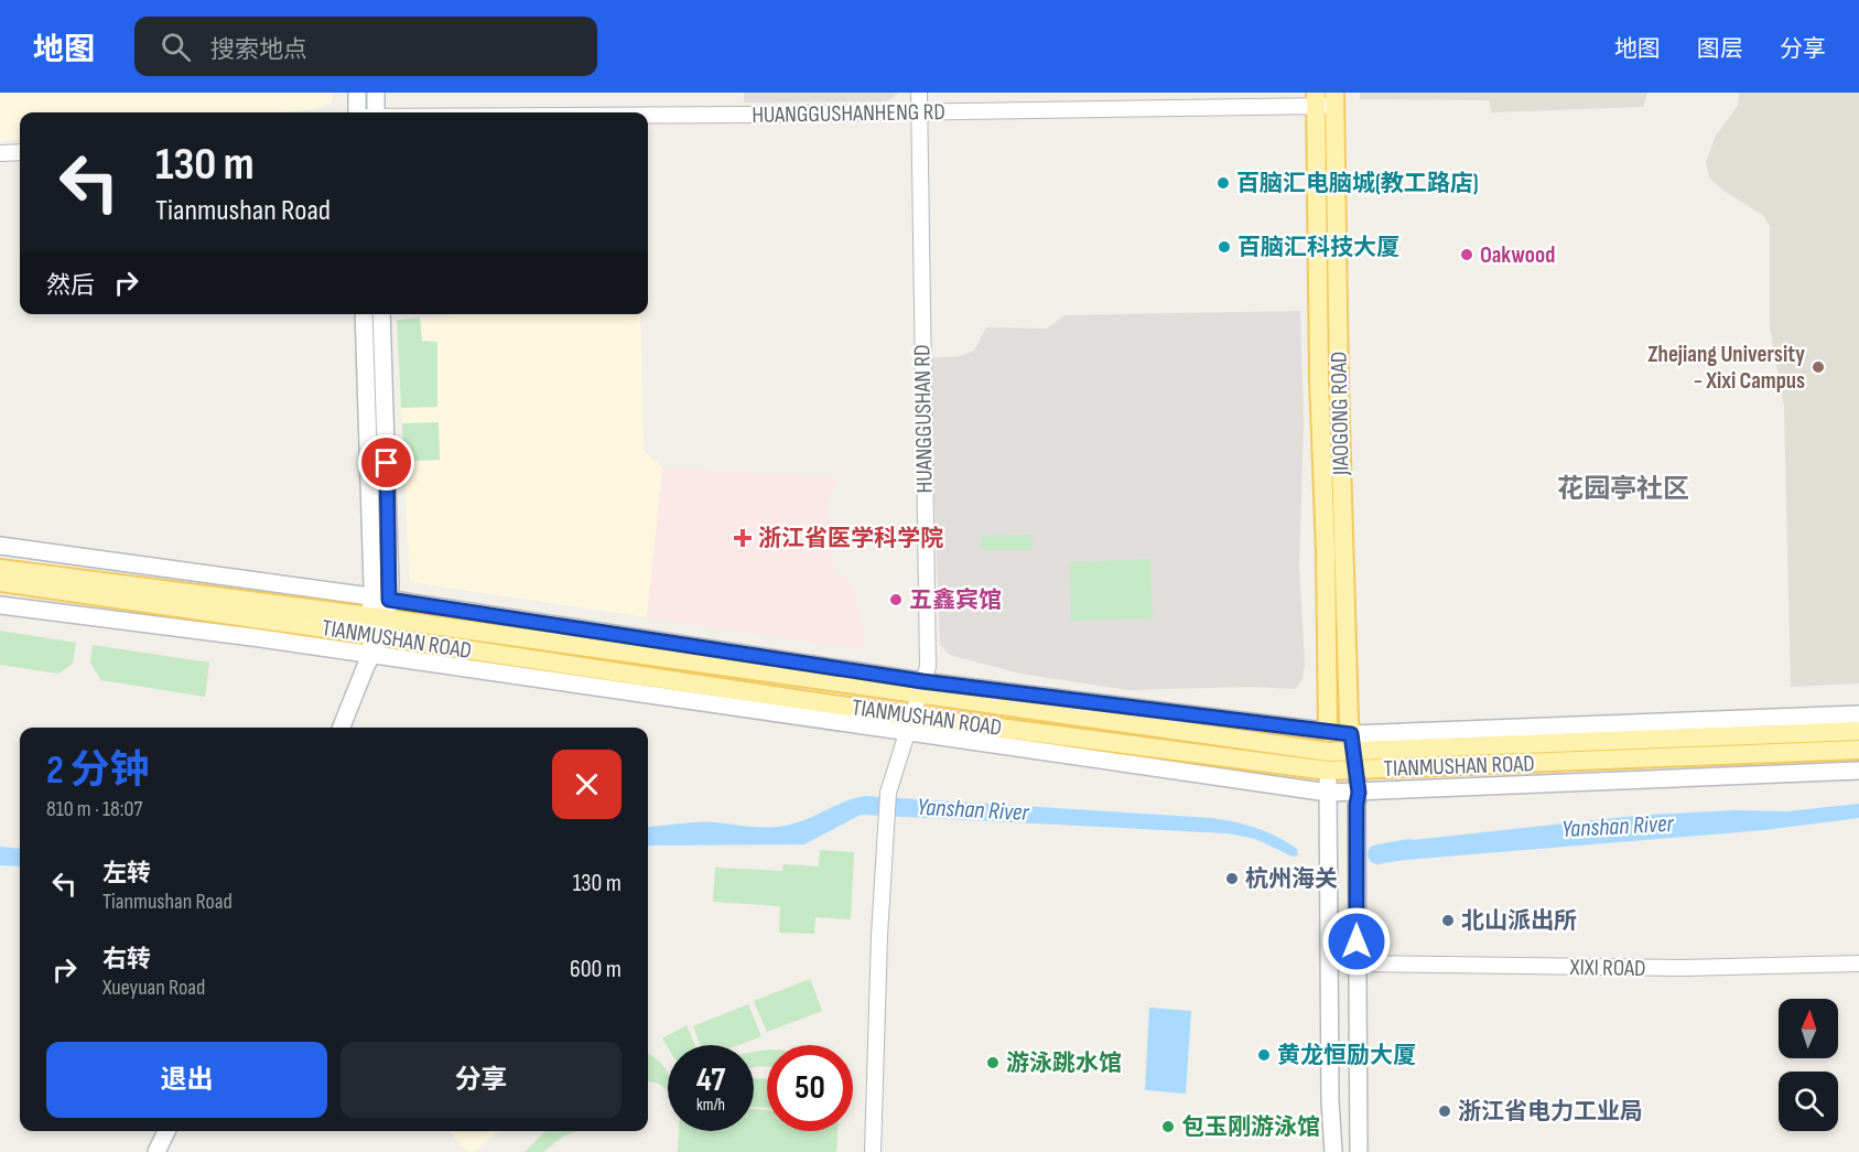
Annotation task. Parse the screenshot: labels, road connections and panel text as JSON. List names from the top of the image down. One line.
{"streets":{"main road":["JIAOGONG ROAD","TIANMUSHAN ROAD"],"street":["HUANGGUSHANHENG RD","HUANGGUSHAN RD","XIXI ROAD"]},"crossings":[["HUANGGUSHANHENG RD","JIAOGONG ROAD"],["HUANGGUSHANHENG RD","HUANGGUSHAN RD"],["JIAOGONG ROAD","TIANMUSHAN ROAD"],["HUANGGUSHAN RD","TIANMUSHAN ROAD"]],"districts":["花园亭社区"],"water":["Yanshan River"],"places":{"other":["百脑汇电脑城(教工路店)","百脑汇科技大厦","Oakwood","Zhejiang University - Xixi Campus","五鑫宾馆","杭州海关","北山派出所","黄龙恒励大厦","游泳跳水馆","浙江省电力工业局","包玉刚游泳馆"],"health":["浙江省医学科学院"]},"north":"top","page":{"header":"地图","search":"搜索地点","nav":["地图","图层","分享"],"turn":["130 m","Tianmushan Road"],"then":"然后","heading":["2 分钟","810 m · 18:07"],"list":[{"name":"左转","note":"Tianmushan Road","value":"130 m"},{"name":"右转","note":"Xueyuan Road","value":"600 m"}],"buttons":["退出","分享"],"speed":"47 km/h","limit":"50"}}
